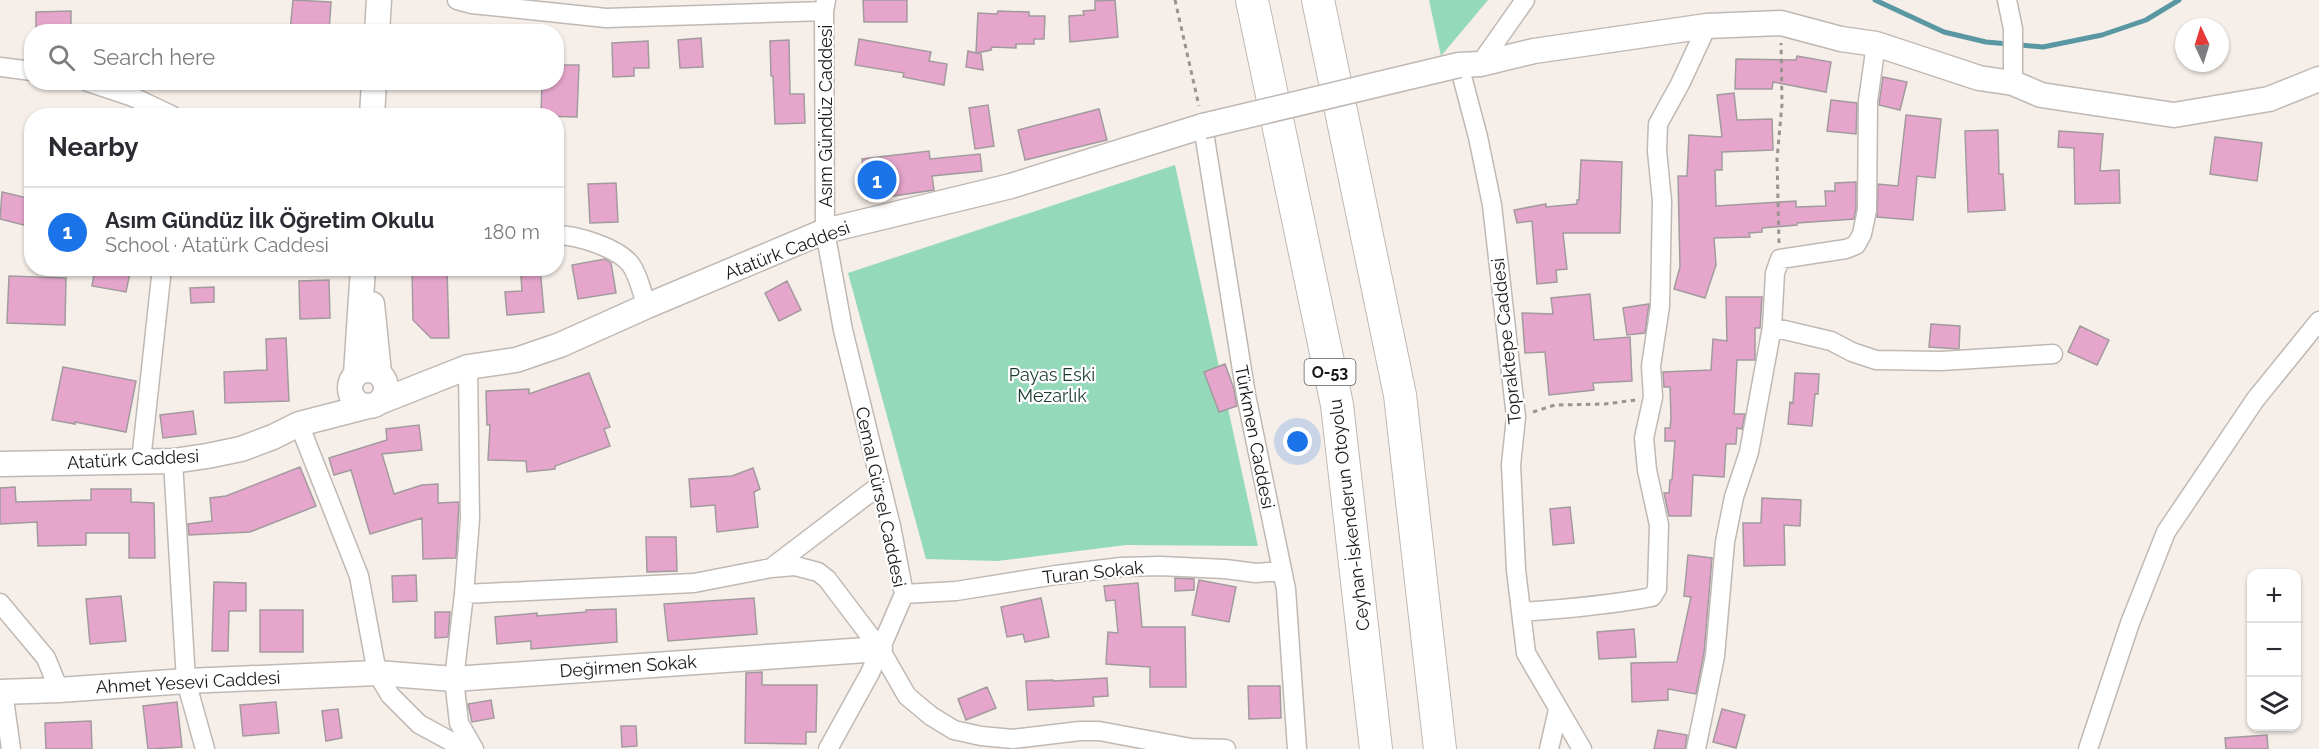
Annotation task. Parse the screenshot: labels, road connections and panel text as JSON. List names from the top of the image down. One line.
{"streets":{"highway":["O-53","Ceyhan-İskenderun Otoyolu"],"street":["Asım Gündüz Caddesi","Atatürk Caddesi","Topraktepe Caddesi","Türkmen Caddesi","Cemal Gürsel Caddesi","Turan Sokak","Değirmen Sokak","Ahmet Yesevi Caddesi"]},"crossings":[["Asım Gündüz Caddesi","Atatürk Caddesi"],["Asım Gündüz Caddesi","Cemal Gürsel Caddesi"],["Atatürk Caddesi","Topraktepe Caddesi"],["Atatürk Caddesi","Türkmen Caddesi"],["Atatürk Caddesi","Cemal Gürsel Caddesi"],["Türkmen Caddesi","Turan Sokak"],["Cemal Gürsel Caddesi","Turan Sokak"],["Cemal Gürsel Caddesi","Değirmen Sokak"],["Değirmen Sokak","Ahmet Yesevi Caddesi"]],"parks":["Payas Eski Mezarlık"],"north":"top","page":{"search":"Search here","heading":"Nearby","pins":"1","list":[{"mark":"1","name":"Asım Gündüz İlk Öğretim Okulu","note":"School · Atatürk Caddesi","value":"180 m"}],"map_buttons":["+","−"]}}
